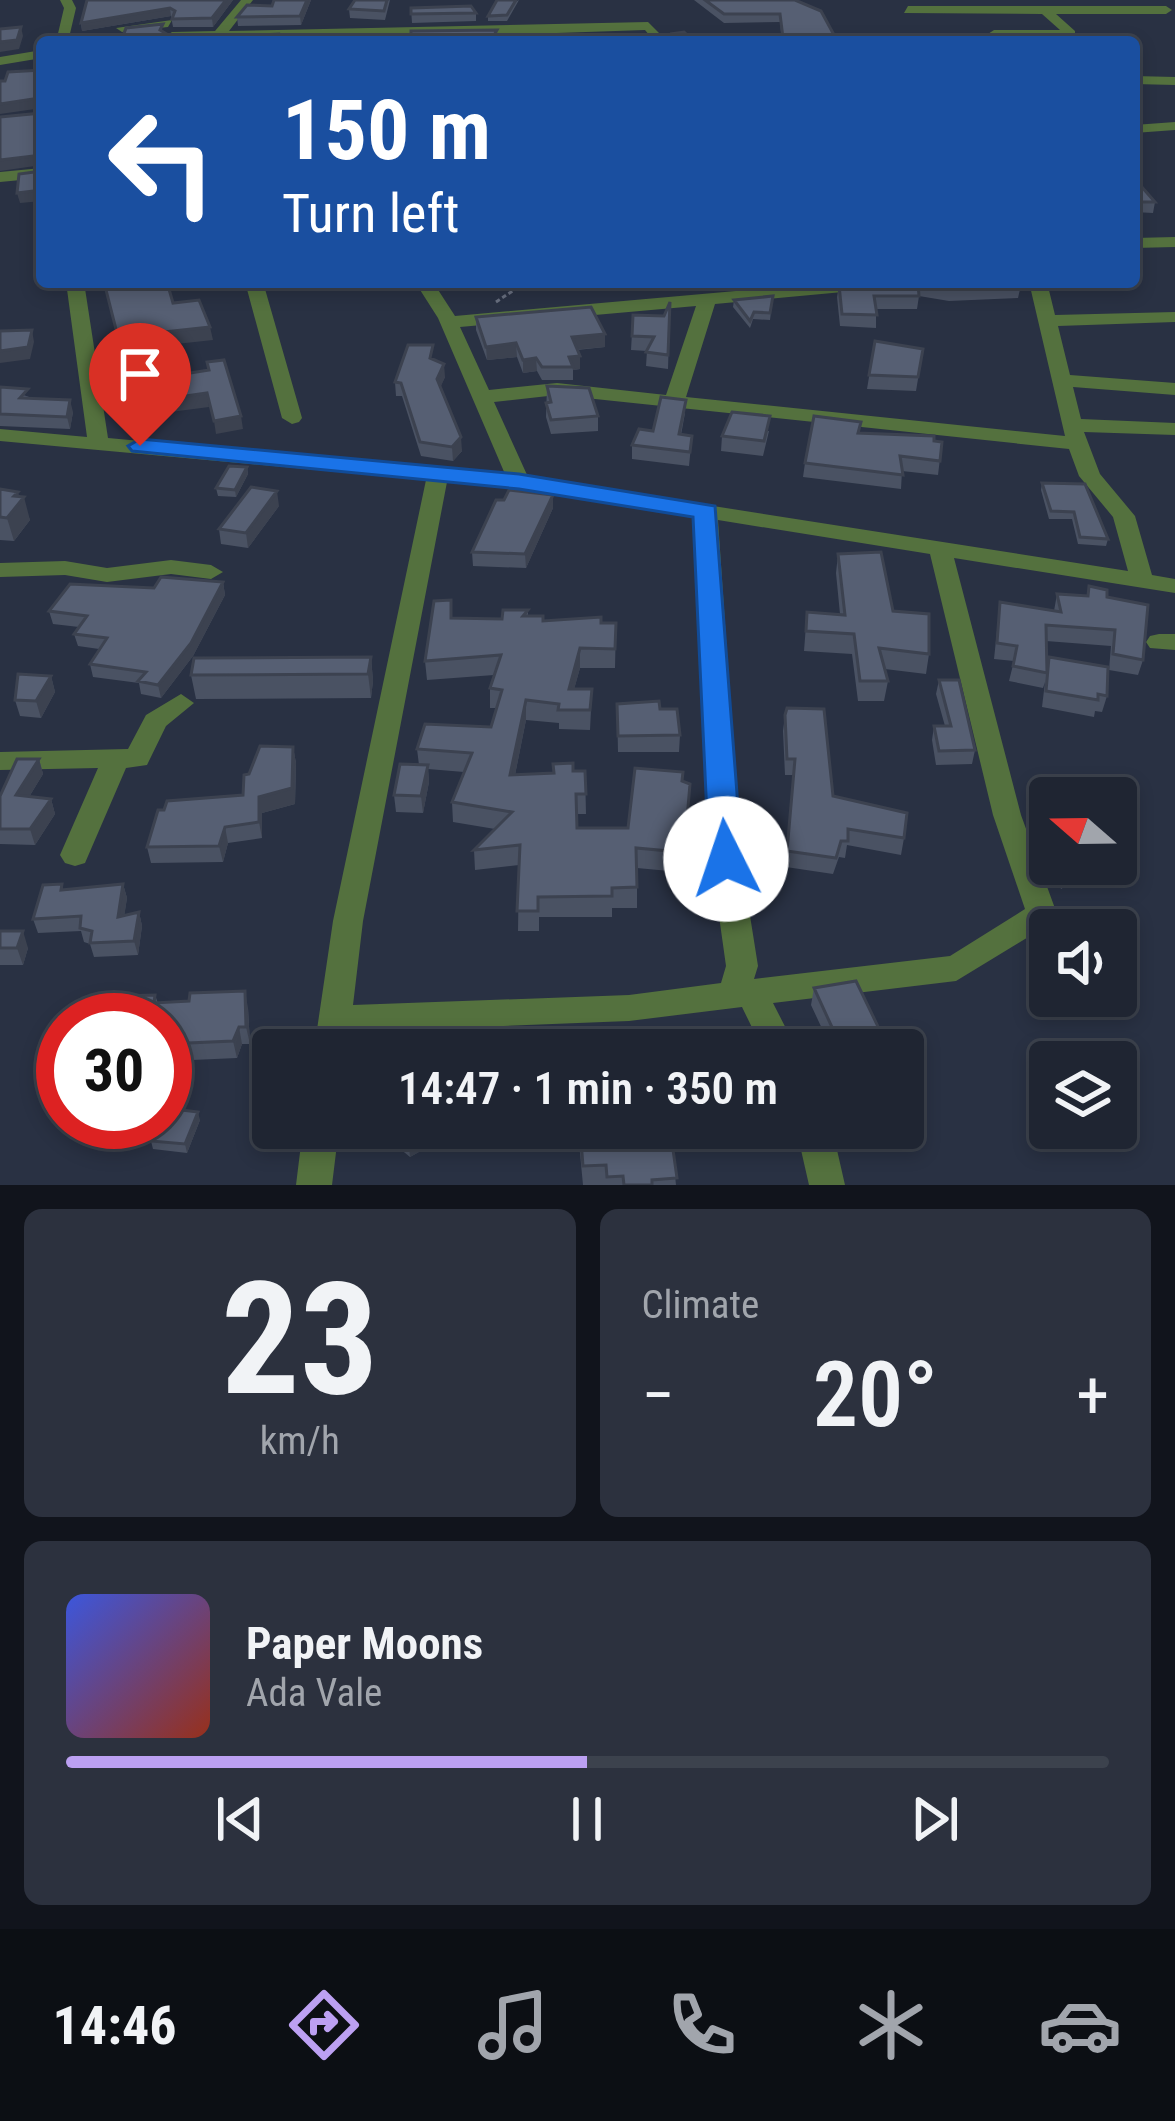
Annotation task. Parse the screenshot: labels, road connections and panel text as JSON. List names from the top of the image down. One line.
{"north":"left","page":{"turn":["150 m","Turn left"],"limit":"30","trip":"14:47 · 1 min · 350 m","tile":[["23","km/h"],"Climate"],"heat":["−","20°","+"],"song":["Paper Moons","Ada Vale"],"tabs":"14:46"}}
